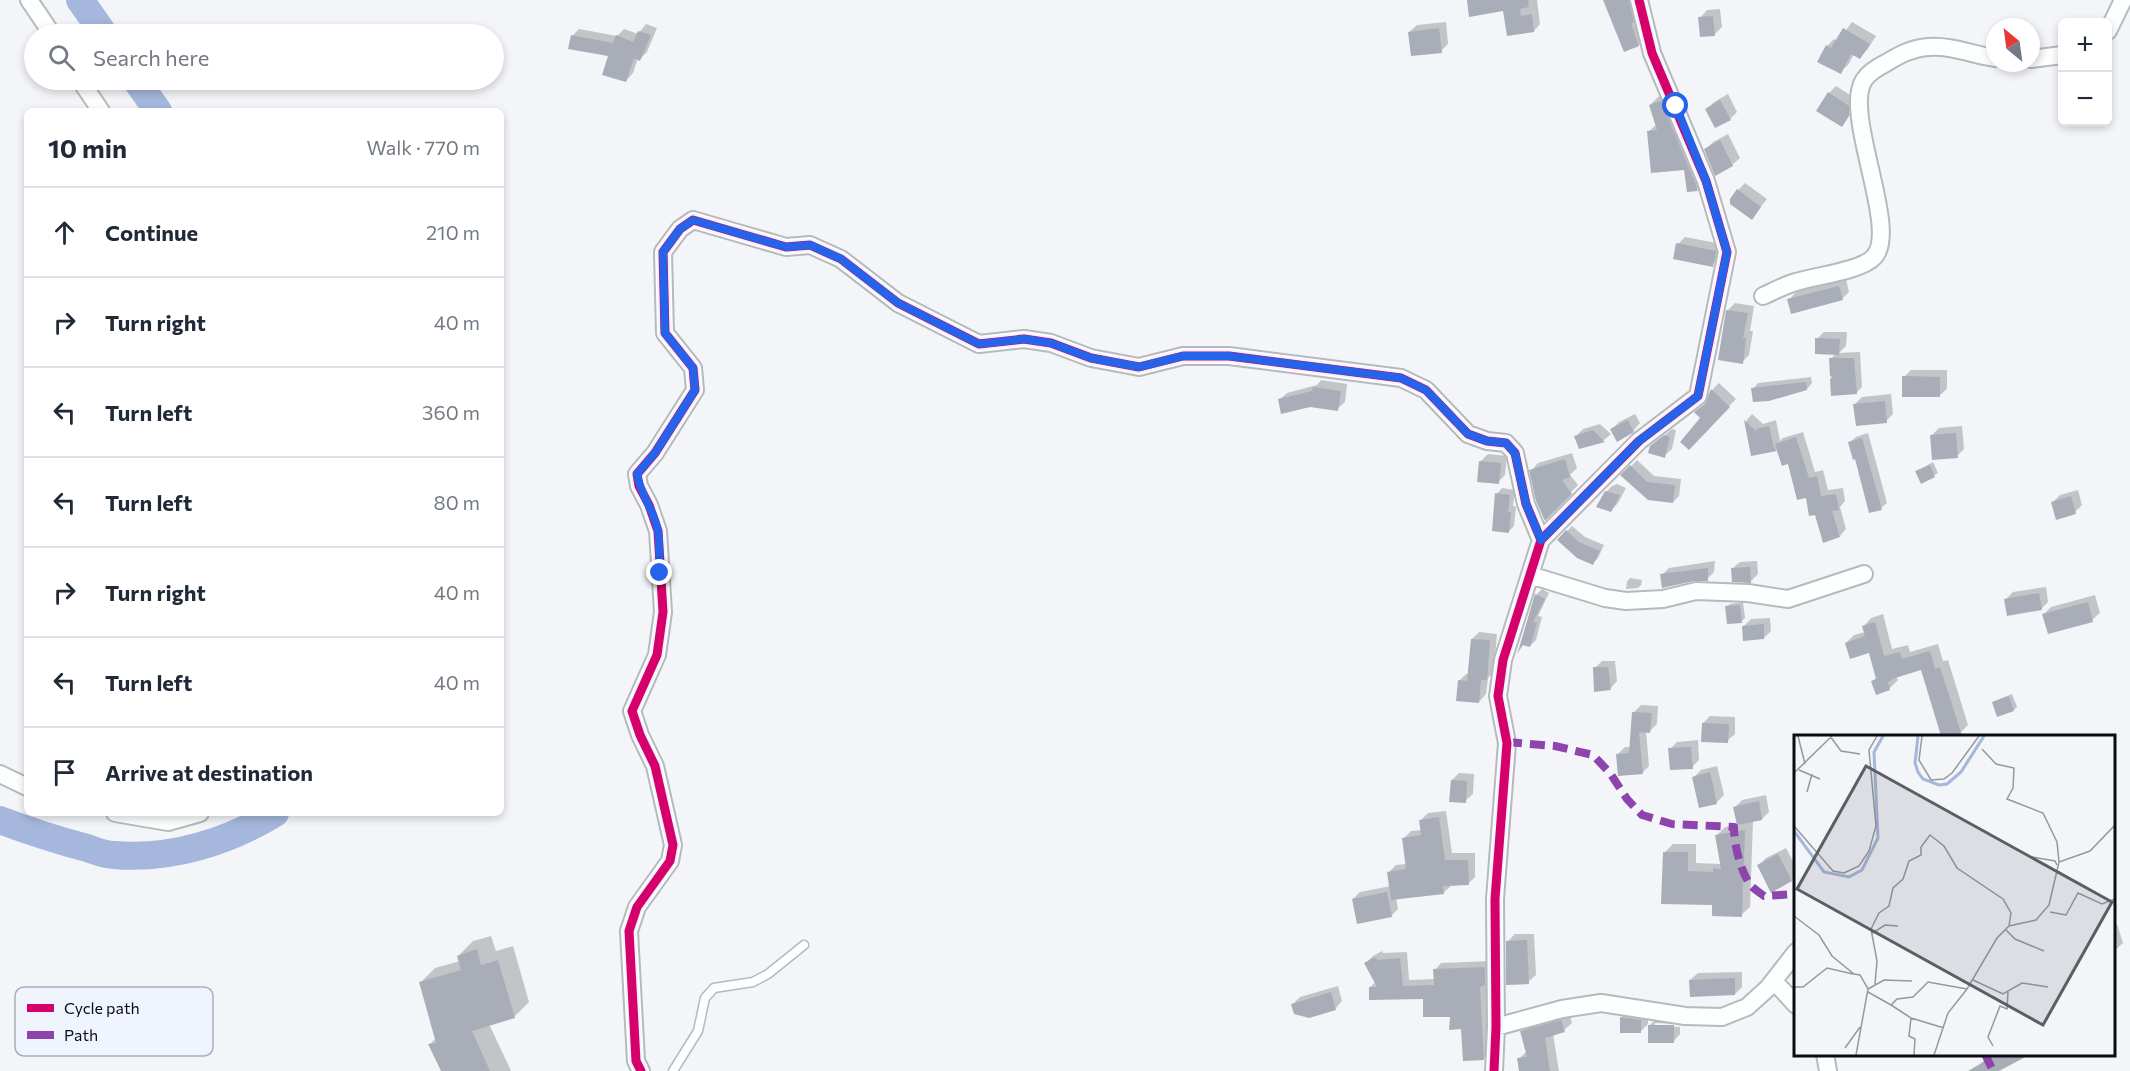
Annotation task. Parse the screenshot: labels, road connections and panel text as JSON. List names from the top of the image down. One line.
{"legend":["Cycle path","Path"],"north":"top left","page":{"map_buttons":["+","−"],"search":"Search here","heading":["10 min","Walk · 770 m"],"list":[["Continue","210 m"],["Turn right","40 m"],["Turn left","360 m"],["Turn left","80 m"],["Turn right","40 m"],["Turn left","40 m"],"Arrive at destination"]}}
